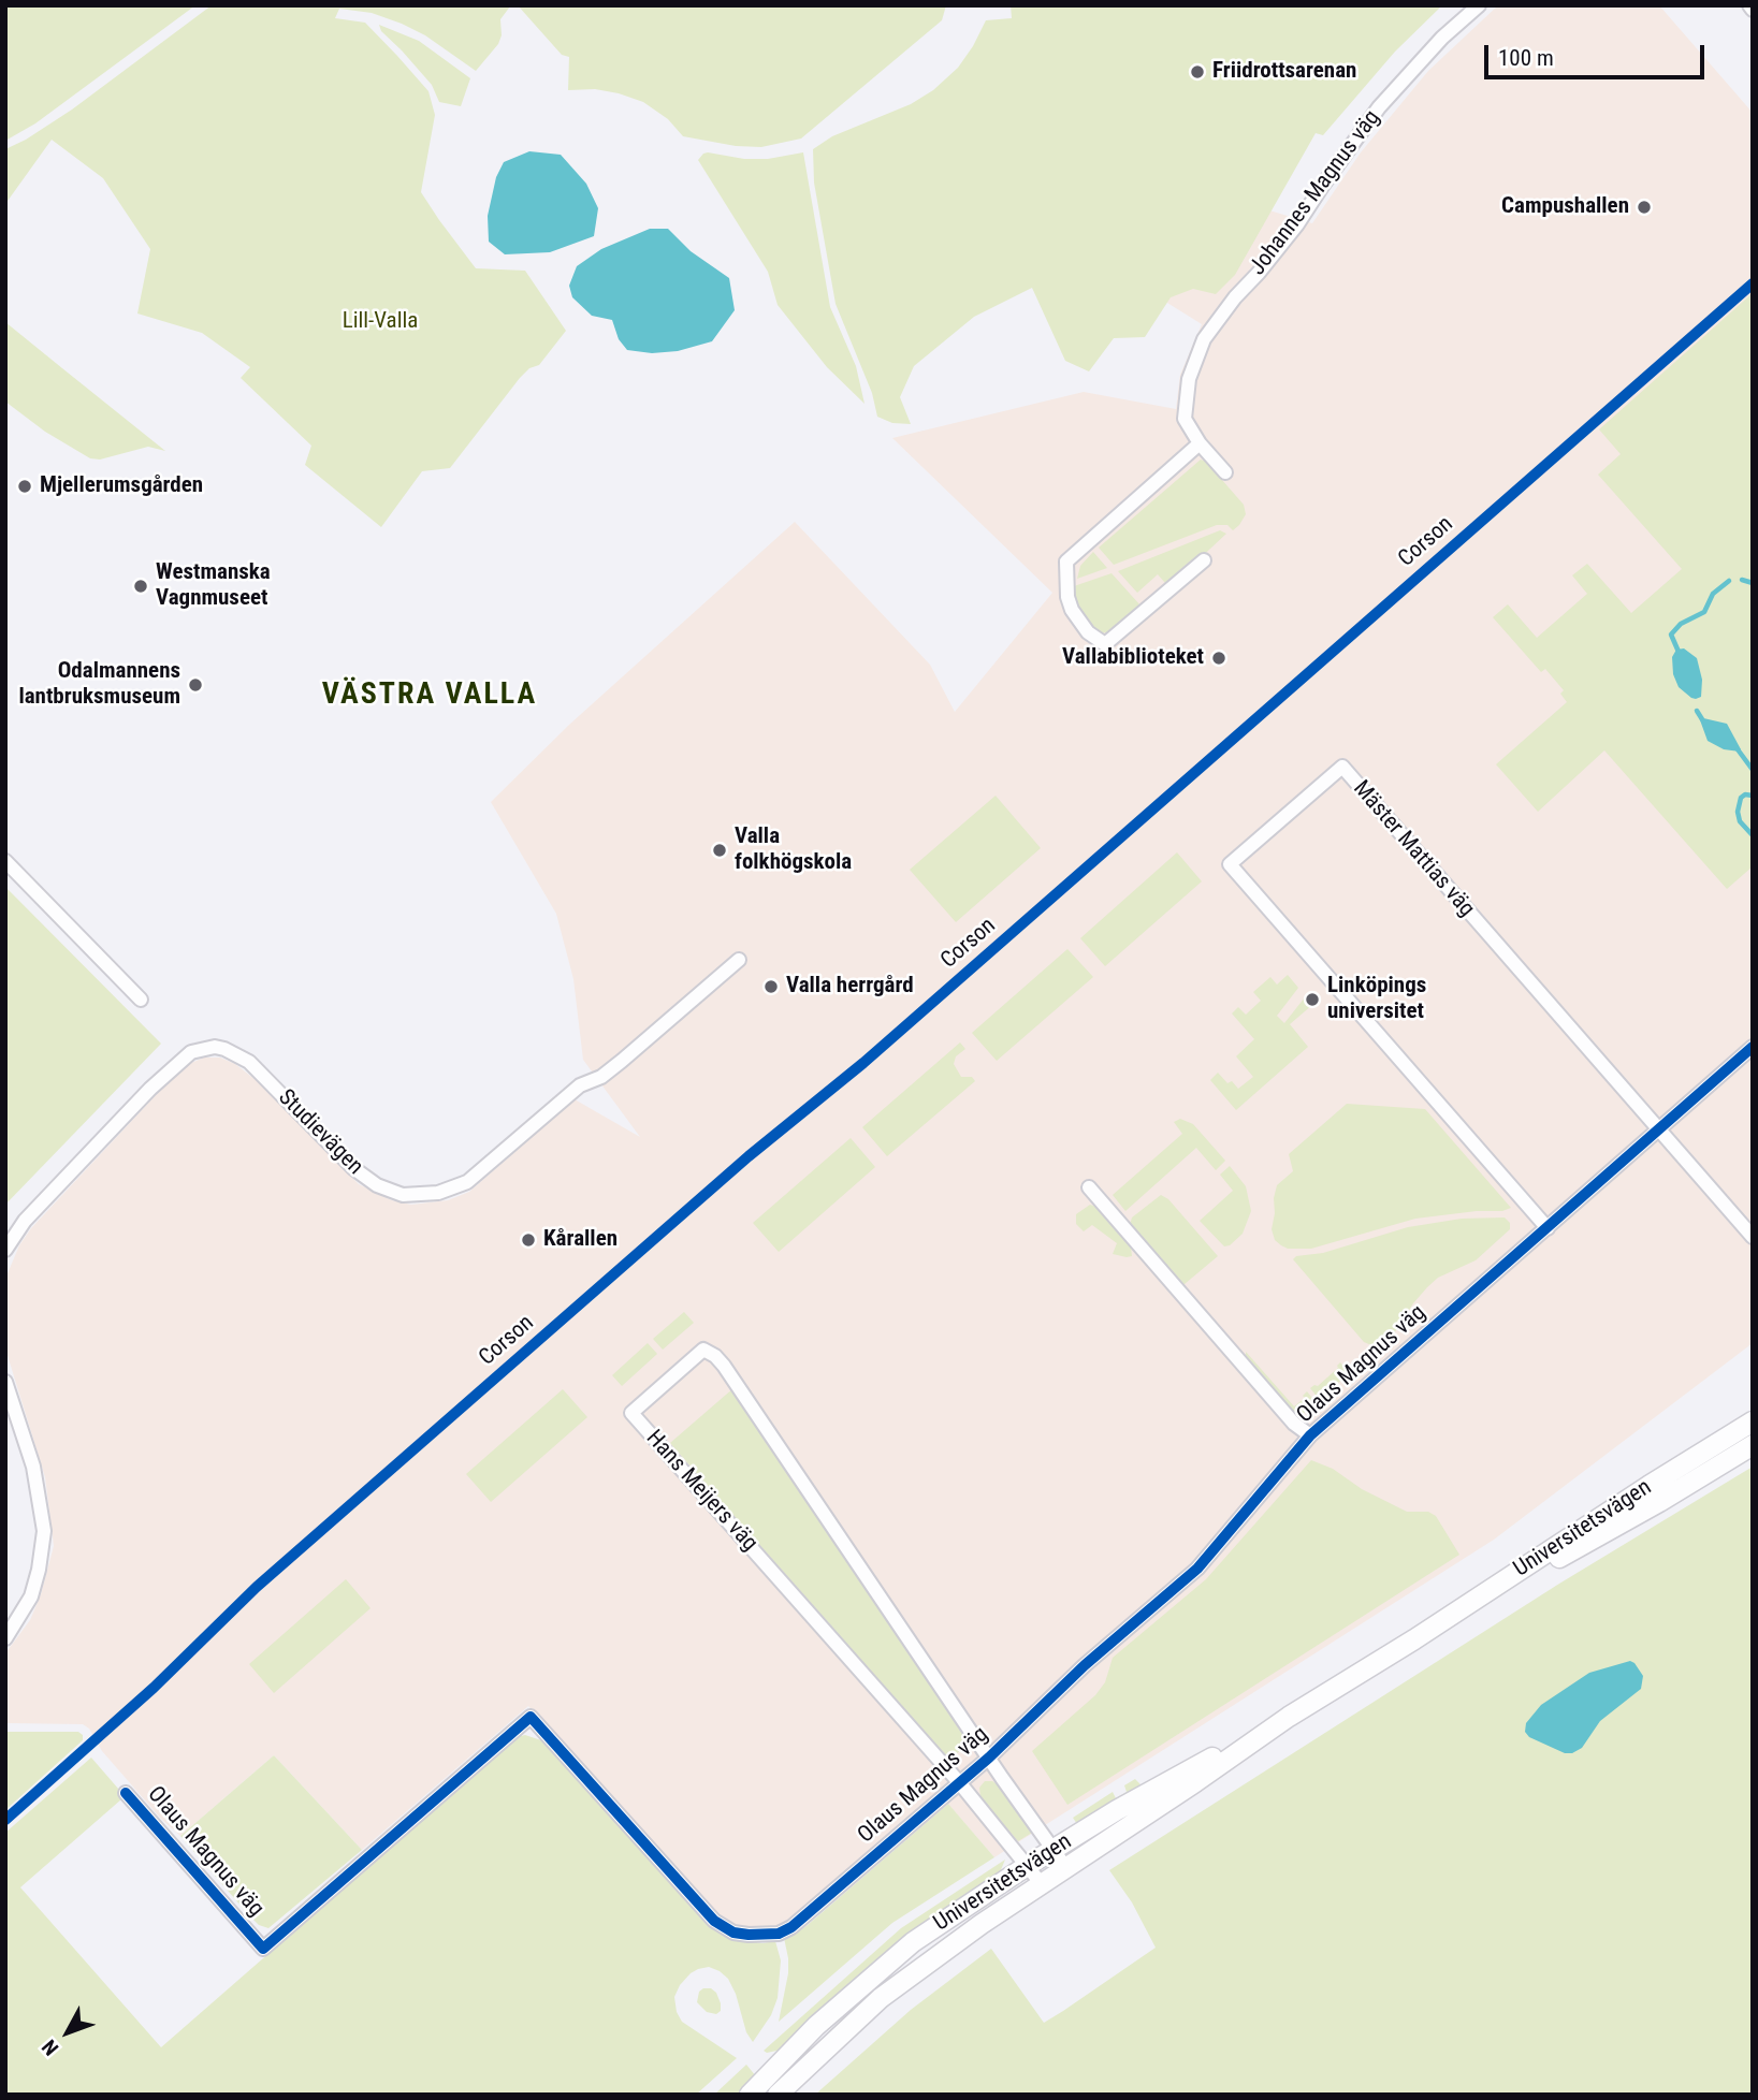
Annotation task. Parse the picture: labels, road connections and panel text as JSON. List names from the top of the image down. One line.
{"streets":{"main road":["Universitetsvägen"],"street":["Johannes Magnus väg","Mäster Mattias väg","Studievägen","Olaus Magnus väg","Hans Meijers väg"],"cycle path":["Corson"]},"crossings":[["Mäster Mattias väg","Olaus Magnus väg"],["Olaus Magnus väg","Hans Meijers väg"],["Hans Meijers väg","Universitetsvägen"]],"districts":["VÄSTRA VALLA"],"parks":["Lill-Valla"],"places":["Friidrottsarenan","Campushallen","Mjellerumsgården","Westmanska Vagnmuseet","Vallabiblioteket","Odalmannens lantbruksmuseum","Valla folkhögskola","Valla herrgård","Linköpings universitet","Kårallen"],"scale_bar":"100 m","north":"bottom left"}
